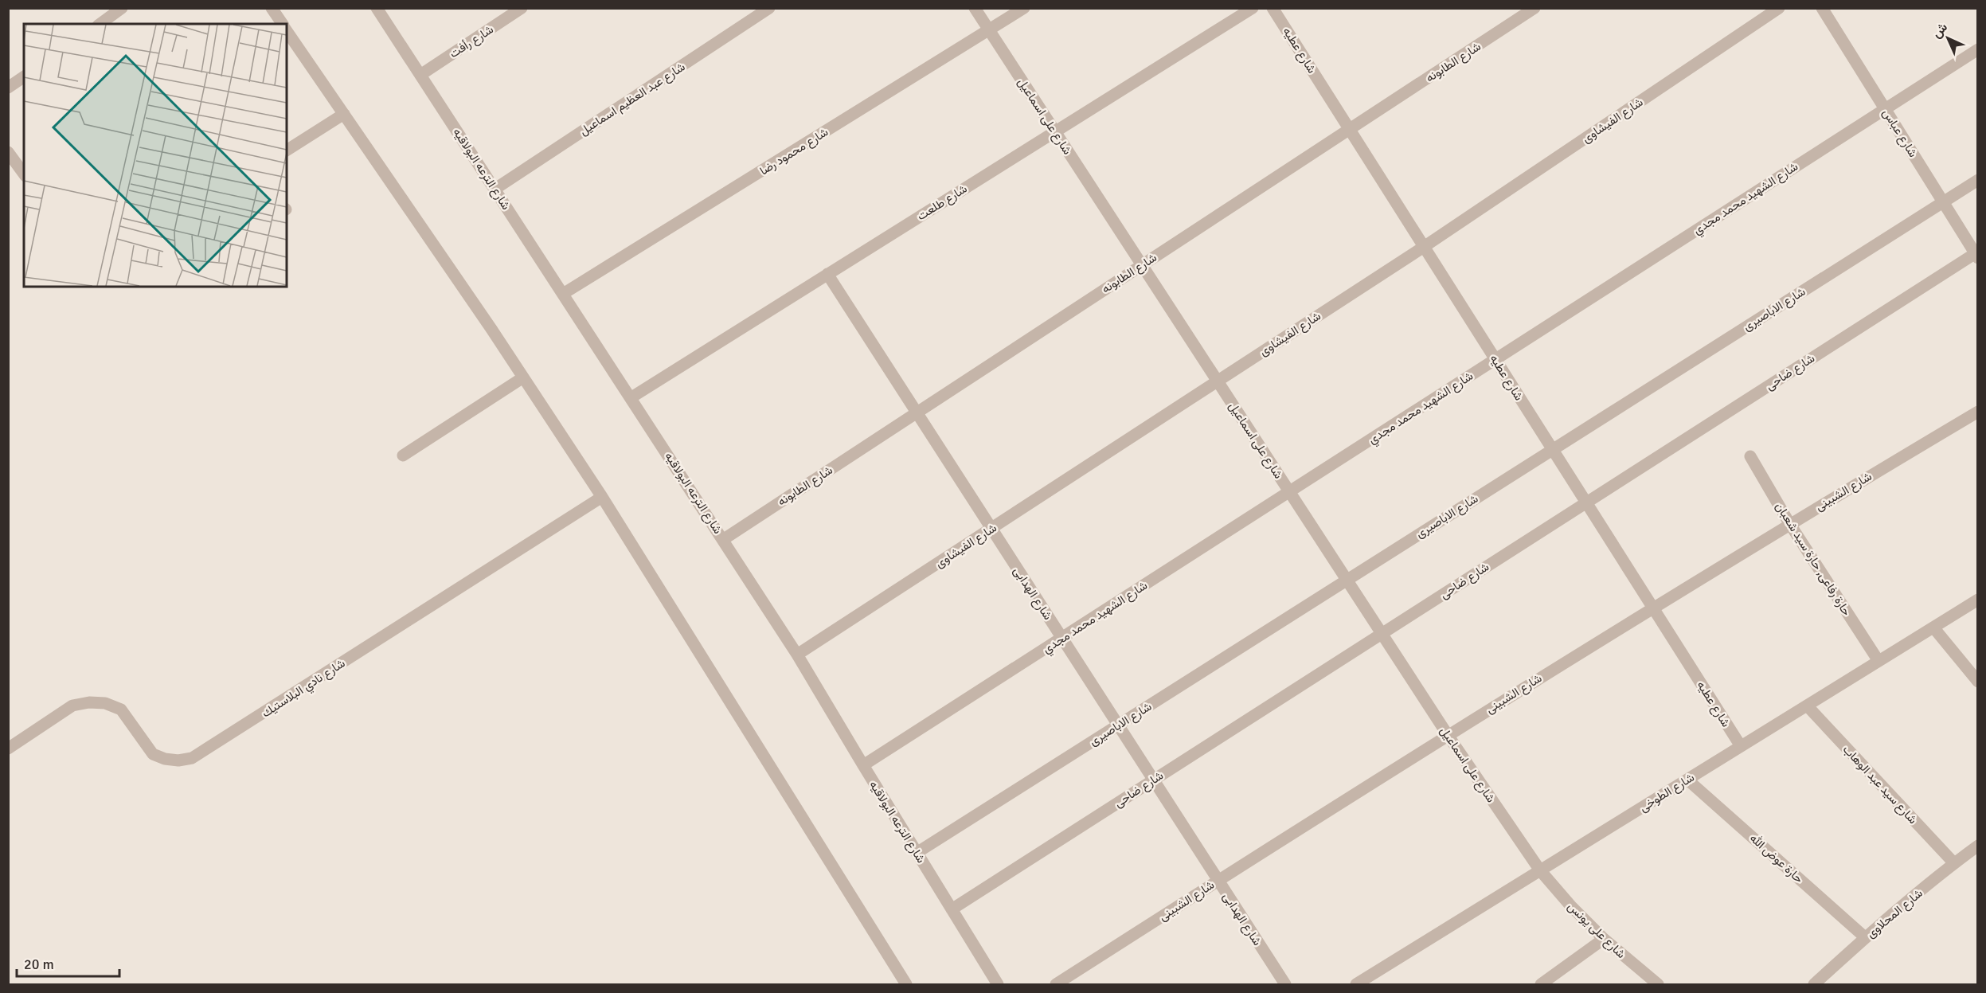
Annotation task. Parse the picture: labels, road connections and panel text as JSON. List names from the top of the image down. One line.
{"streets":{"street":["شارع رأفت","شارع عطيه","شارع الطابونه","شارع عبد العظيم اسماعيل","شارع على اسماعيل","شارع الفيشاوى","شارع عباس","شارع محمود رضا","شارع الترعه البولاقيه","شارع الشهيد محمد مجدي","شارع طلعت","شارع الاباصيرى","شارع ضاحى","شارع الشبينى","حارة رفاعى, حارة سيد شعبان","شارع الهدابى","شارع نادي البلاستيك","شارع سيد عبد الوهاب","شارع الطوخى","حارة عوض الله","شارع المحلاوى","شارع على يونس"]},"crossings":[["شارع رأفت","شارع الترعه البولاقيه"],["شارع عطيه","شارع الطابونه"],["شارع عطيه","شارع الفيشاوى"],["شارع عطيه","شارع الشهيد محمد مجدي"],["شارع عطيه","شارع الاباصيرى"],["شارع عطيه","شارع ضاحى"],["شارع عطيه","شارع الشبينى"],["شارع عطيه","شارع الطوخى"],["شارع الطابونه","شارع على اسماعيل"],["شارع الطابونه","شارع الترعه البولاقيه"],["شارع الطابونه","شارع الهدابى"],["شارع عبد العظيم اسماعيل","شارع الترعه البولاقيه"],["شارع على اسماعيل","شارع الفيشاوى"],["شارع على اسماعيل","شارع محمود رضا"],["شارع على اسماعيل","شارع الشهيد محمد مجدي"],["شارع على اسماعيل","شارع طلعت"],["شارع على اسماعيل","شارع الاباصيرى"],["شارع على اسماعيل","شارع ضاحى"],["شارع على اسماعيل","شارع الشبينى"],["شارع على اسماعيل","شارع الطوخى"],["شارع على اسماعيل","شارع على يونس"],["شارع الفيشاوى","شارع الترعه البولاقيه"],["شارع الفيشاوى","شارع الهدابى"],["شارع عباس","شارع الشهيد محمد مجدي"],["شارع عباس","شارع الاباصيرى"],["شارع عباس","شارع ضاحى"],["شارع محمود رضا","شارع الترعه البولاقيه"],["شارع الترعه البولاقيه","شارع الشهيد محمد مجدي"],["شارع الترعه البولاقيه","شارع طلعت"],["شارع الترعه البولاقيه","شارع الاباصيرى"],["شارع الترعه البولاقيه","شارع ضاحى"],["شارع الشهيد محمد مجدي","شارع الهدابى"],["شارع طلعت","شارع الهدابى"],["شارع الاباصيرى","شارع الهدابى"],["شارع ضاحى","شارع الهدابى"],["شارع الشبينى","حارة رفاعى, حارة سيد شعبان"],["شارع الشبينى","شارع الهدابى"],["حارة رفاعى, حارة سيد شعبان","شارع الطوخى"],["شارع سيد عبد الوهاب","شارع الطوخى"],["شارع سيد عبد الوهاب","شارع المحلاوى"],["شارع الطوخى","حارة عوض الله"],["شارع الطوخى","شارع على يونس"],["حارة عوض الله","شارع المحلاوى"]],"scale_bar":"20 m","north":"top left"}
